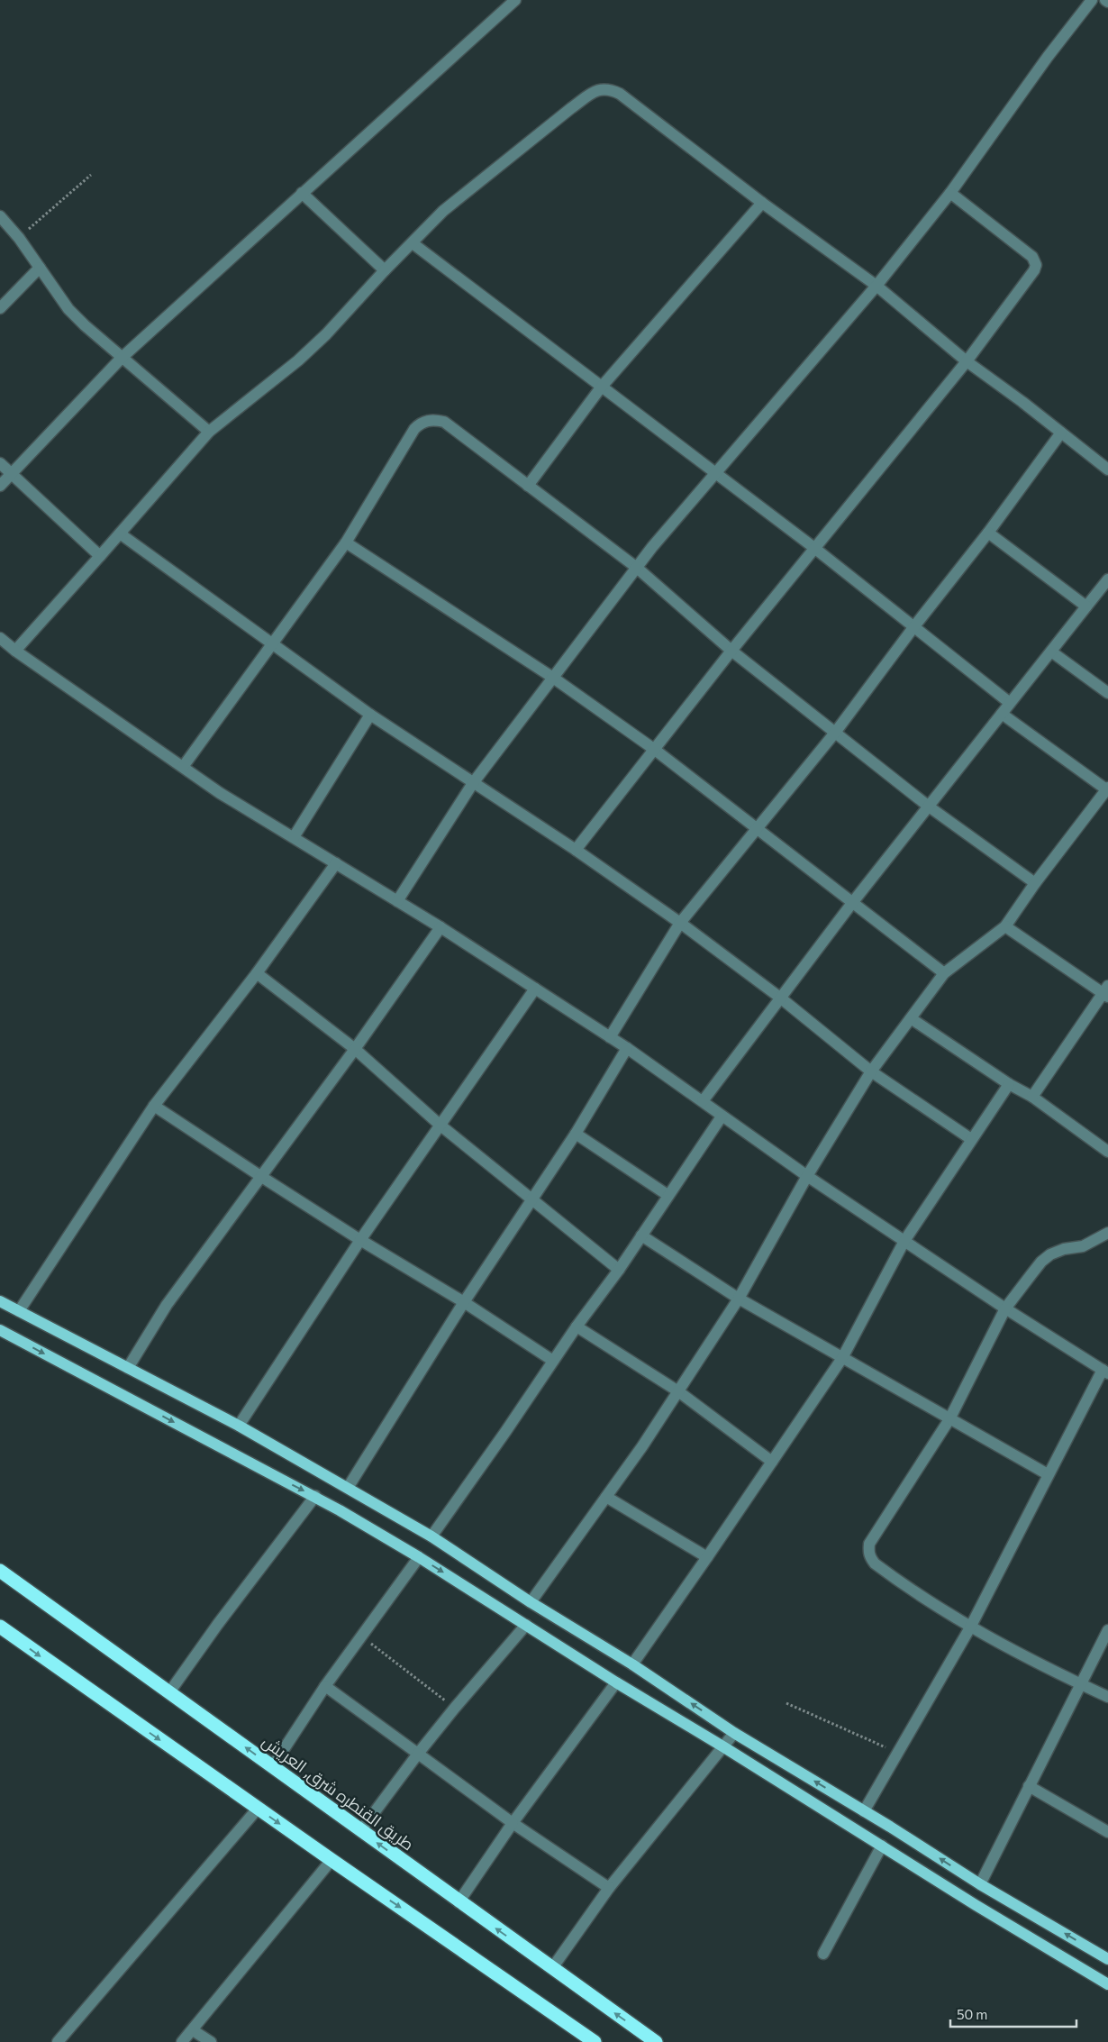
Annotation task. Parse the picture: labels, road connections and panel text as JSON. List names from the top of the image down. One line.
{"streets":{"highway":["طريق القنطره شرق, العريش"]},"scale_bar":"50 m"}
